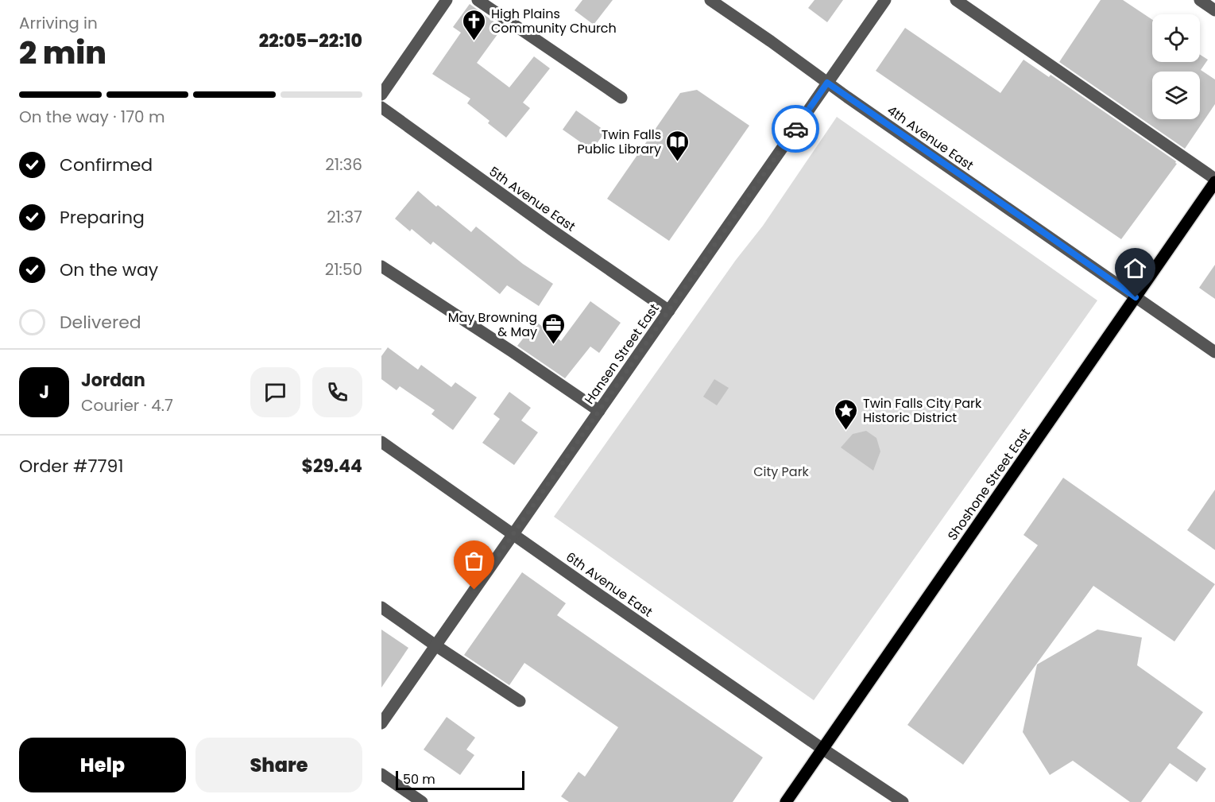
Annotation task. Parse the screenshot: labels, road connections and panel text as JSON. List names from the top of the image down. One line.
{"streets":{"main road":["Shoshone Street East"],"street":["4th Avenue East","5th Avenue East","Hansen Street East","6th Avenue East"]},"crossings":[["4th Avenue East","Hansen Street East"],["4th Avenue East","Shoshone Street East"],["5th Avenue East","Hansen Street East"],["Hansen Street East","6th Avenue East"],["Shoshone Street East","6th Avenue East"]],"parks":["City Park"],"places":{"church":["High Plains Community Church"],"library":["Twin Falls Public Library"],"office":["May Browning & May"],"place":["Twin Falls City Park Historic District"]},"scale_bar":"50 m","page":{"heading":["2 min","Arriving in","22:05–22:10"],"panel":["Jordan","Courier · 4.7","Order #7791","$29.44"],"bar":"On the way · 170 m","list":[["Confirmed","21:36"],["Preparing","21:37"],["On the way","21:50"],"Delivered"],"round":"J","buttons":["Help","Share"],"scale":"50 m"}}
